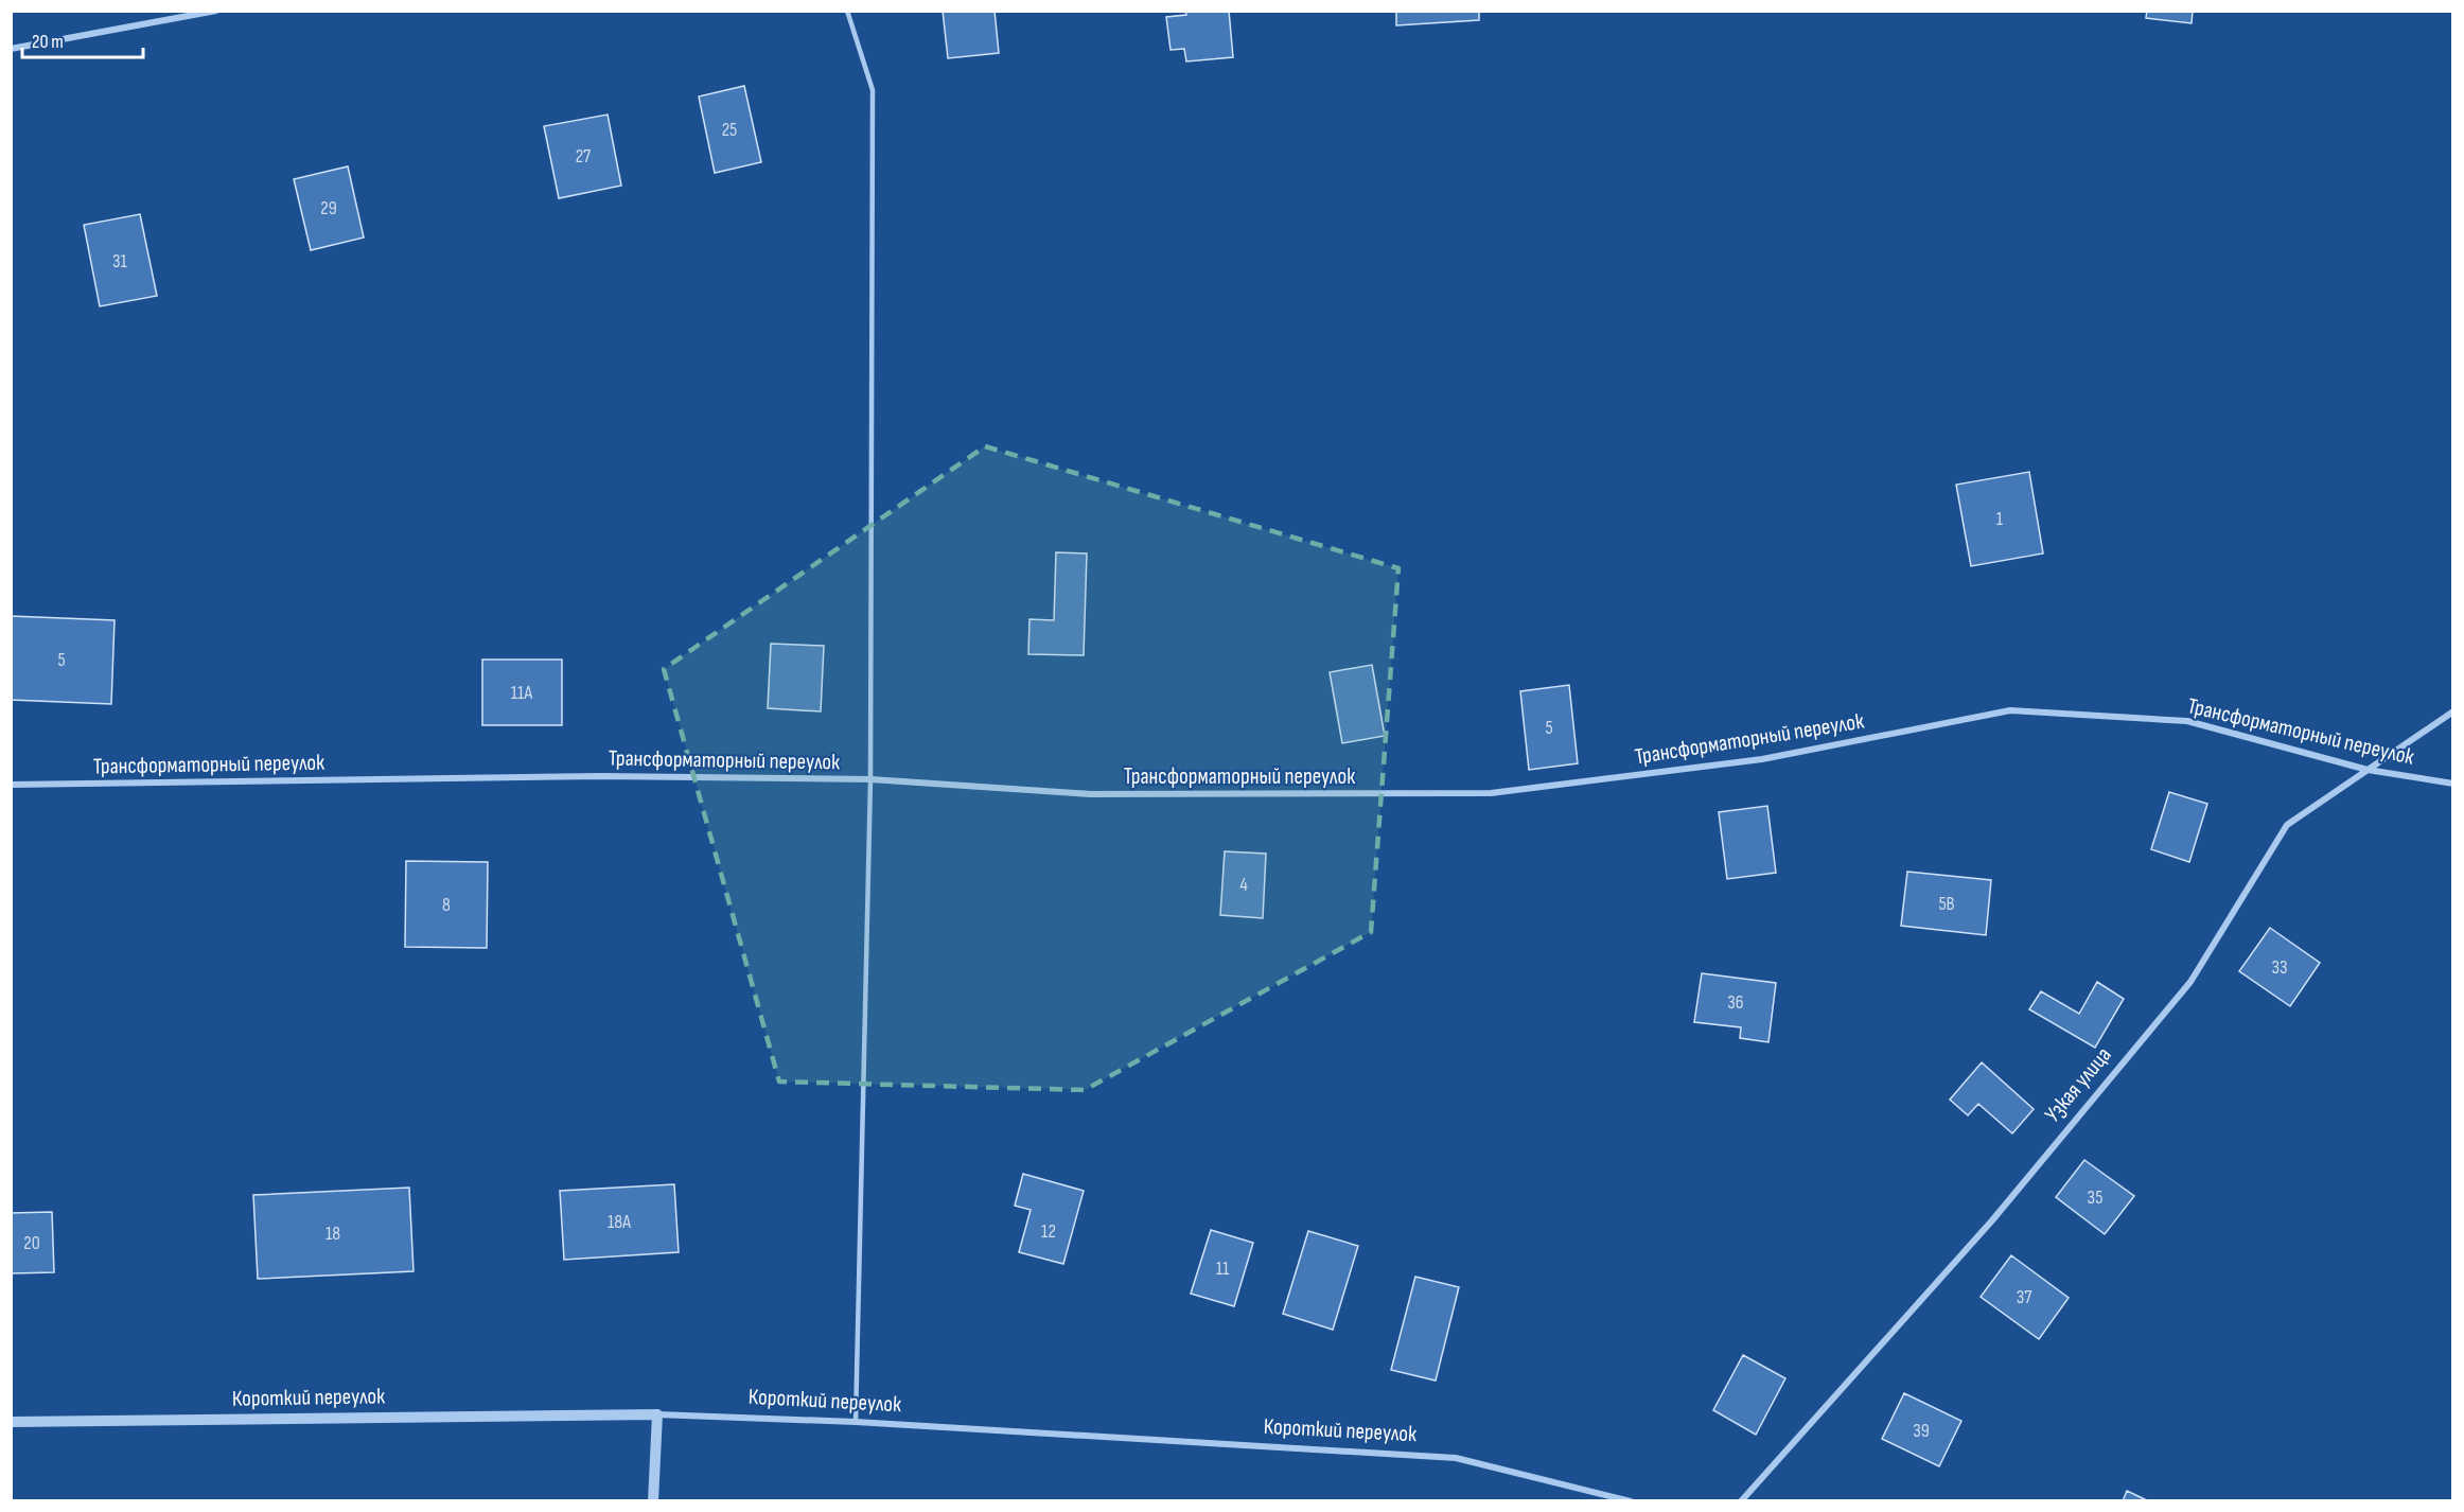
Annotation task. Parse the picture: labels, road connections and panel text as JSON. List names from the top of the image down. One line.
{"streets":{"street":["Трансформаторный переулок","Узкая улица","Короткий переулок"]},"crossings":[["Трансформаторный переулок","Узкая улица"]],"house_numbers":["25","27","29","31","1","5","11А","5","4","5В","8","33","36","35","18А","12","18","20","11","37","39"],"scale_bar":"20 m"}
